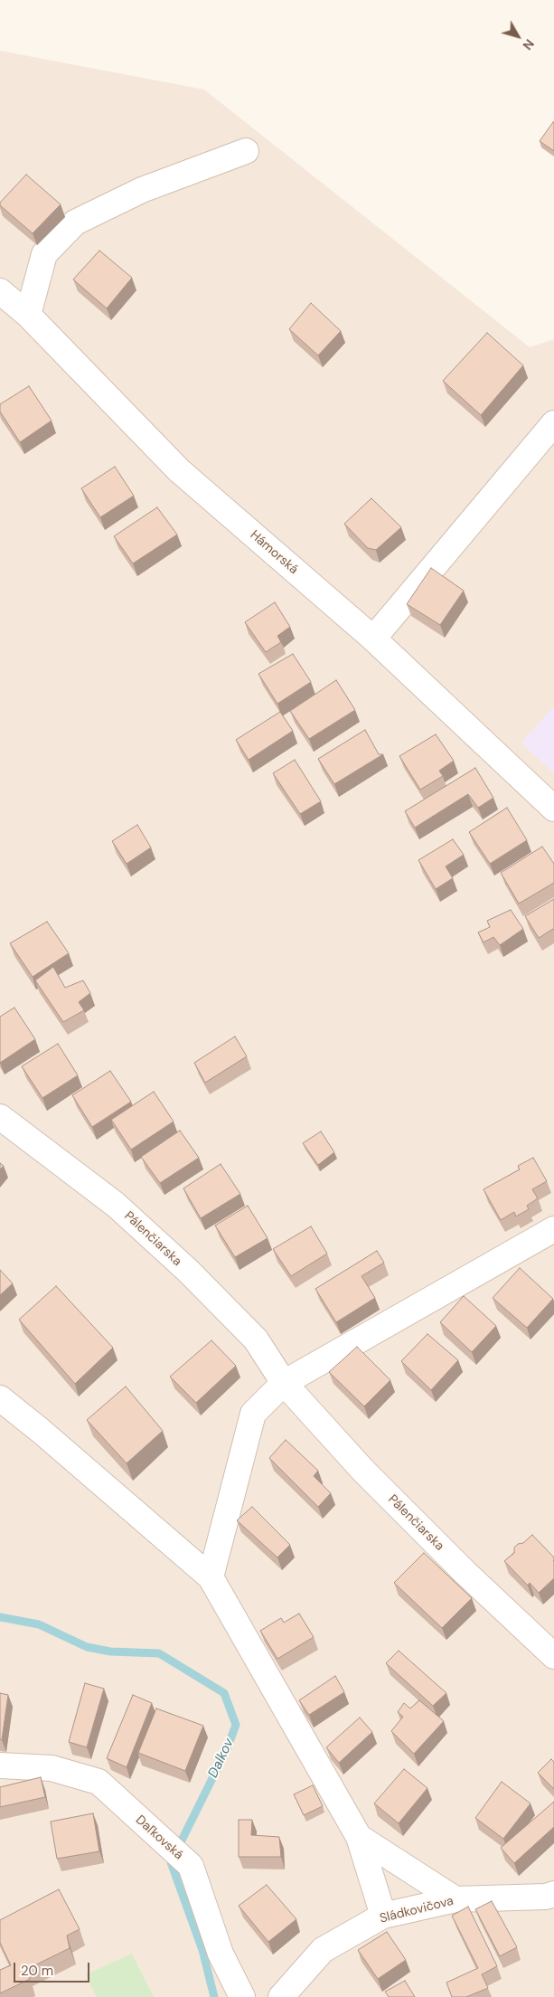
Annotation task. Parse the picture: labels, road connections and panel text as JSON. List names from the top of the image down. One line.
{"streets":{"street":["Hámorská","Pálenčiarska","Daľkovská","Sládkovičova"]},"water":["Dalkov"],"scale_bar":"20 m","north":"bottom right"}
